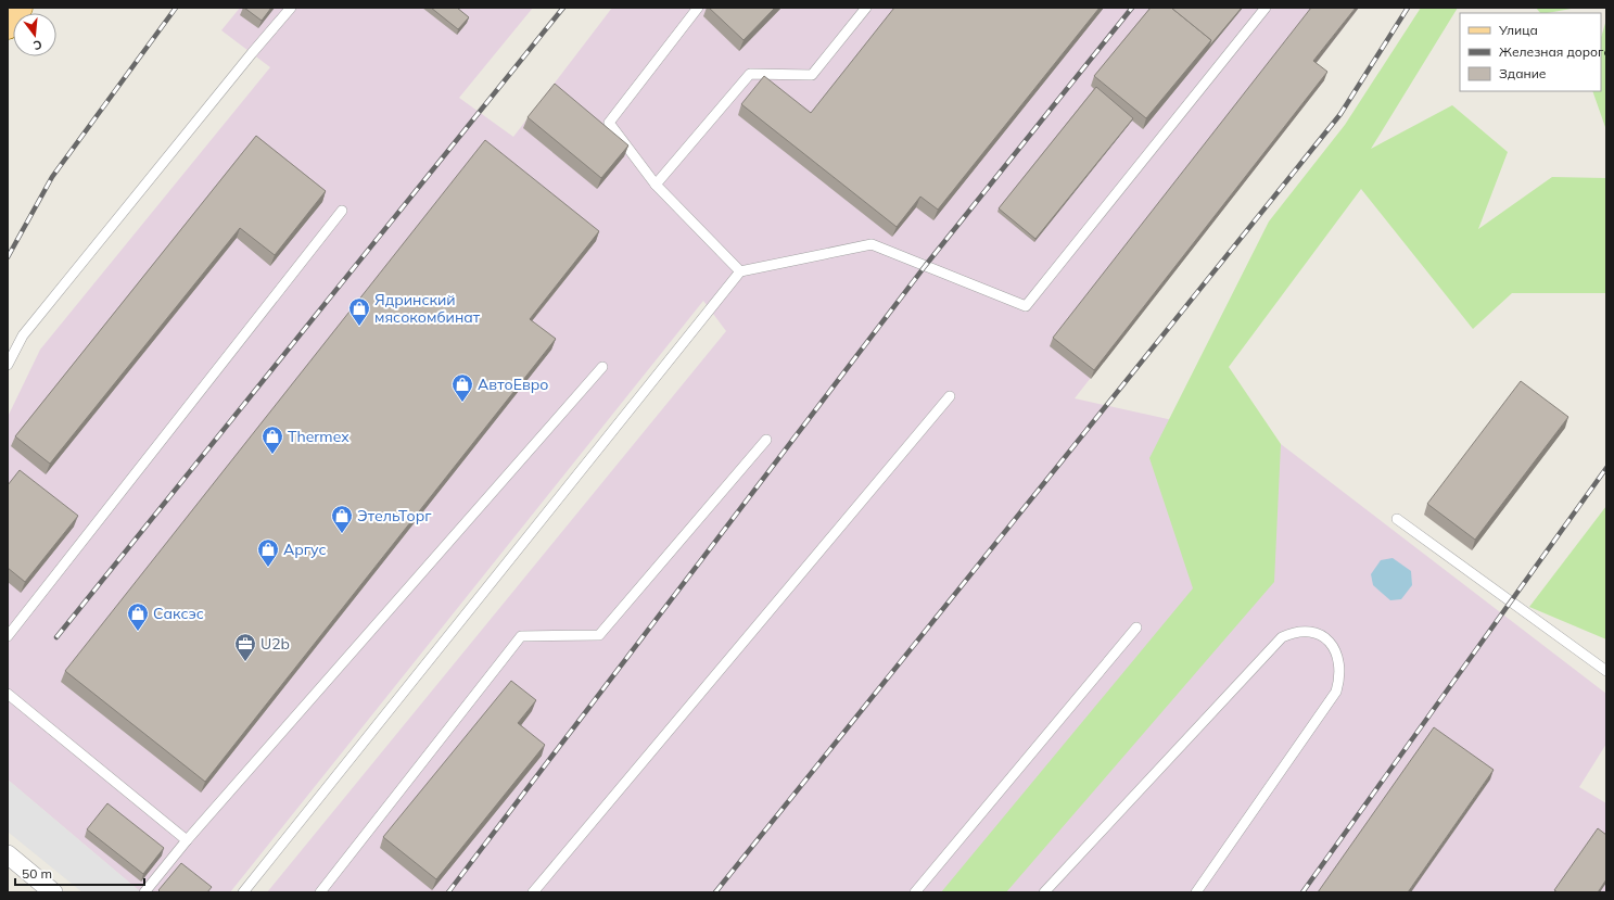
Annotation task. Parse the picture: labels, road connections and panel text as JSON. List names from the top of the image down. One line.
{"places":{"shop":["Ядринский мясокомбинат","АвтоЕвро","Thermex","ЭтельТорг","Аргус","Саксэс"],"office":["U2b"]},"legend":["Улица","Железная дорога","Здание"],"scale_bar":"50 m","north":"bottom"}
